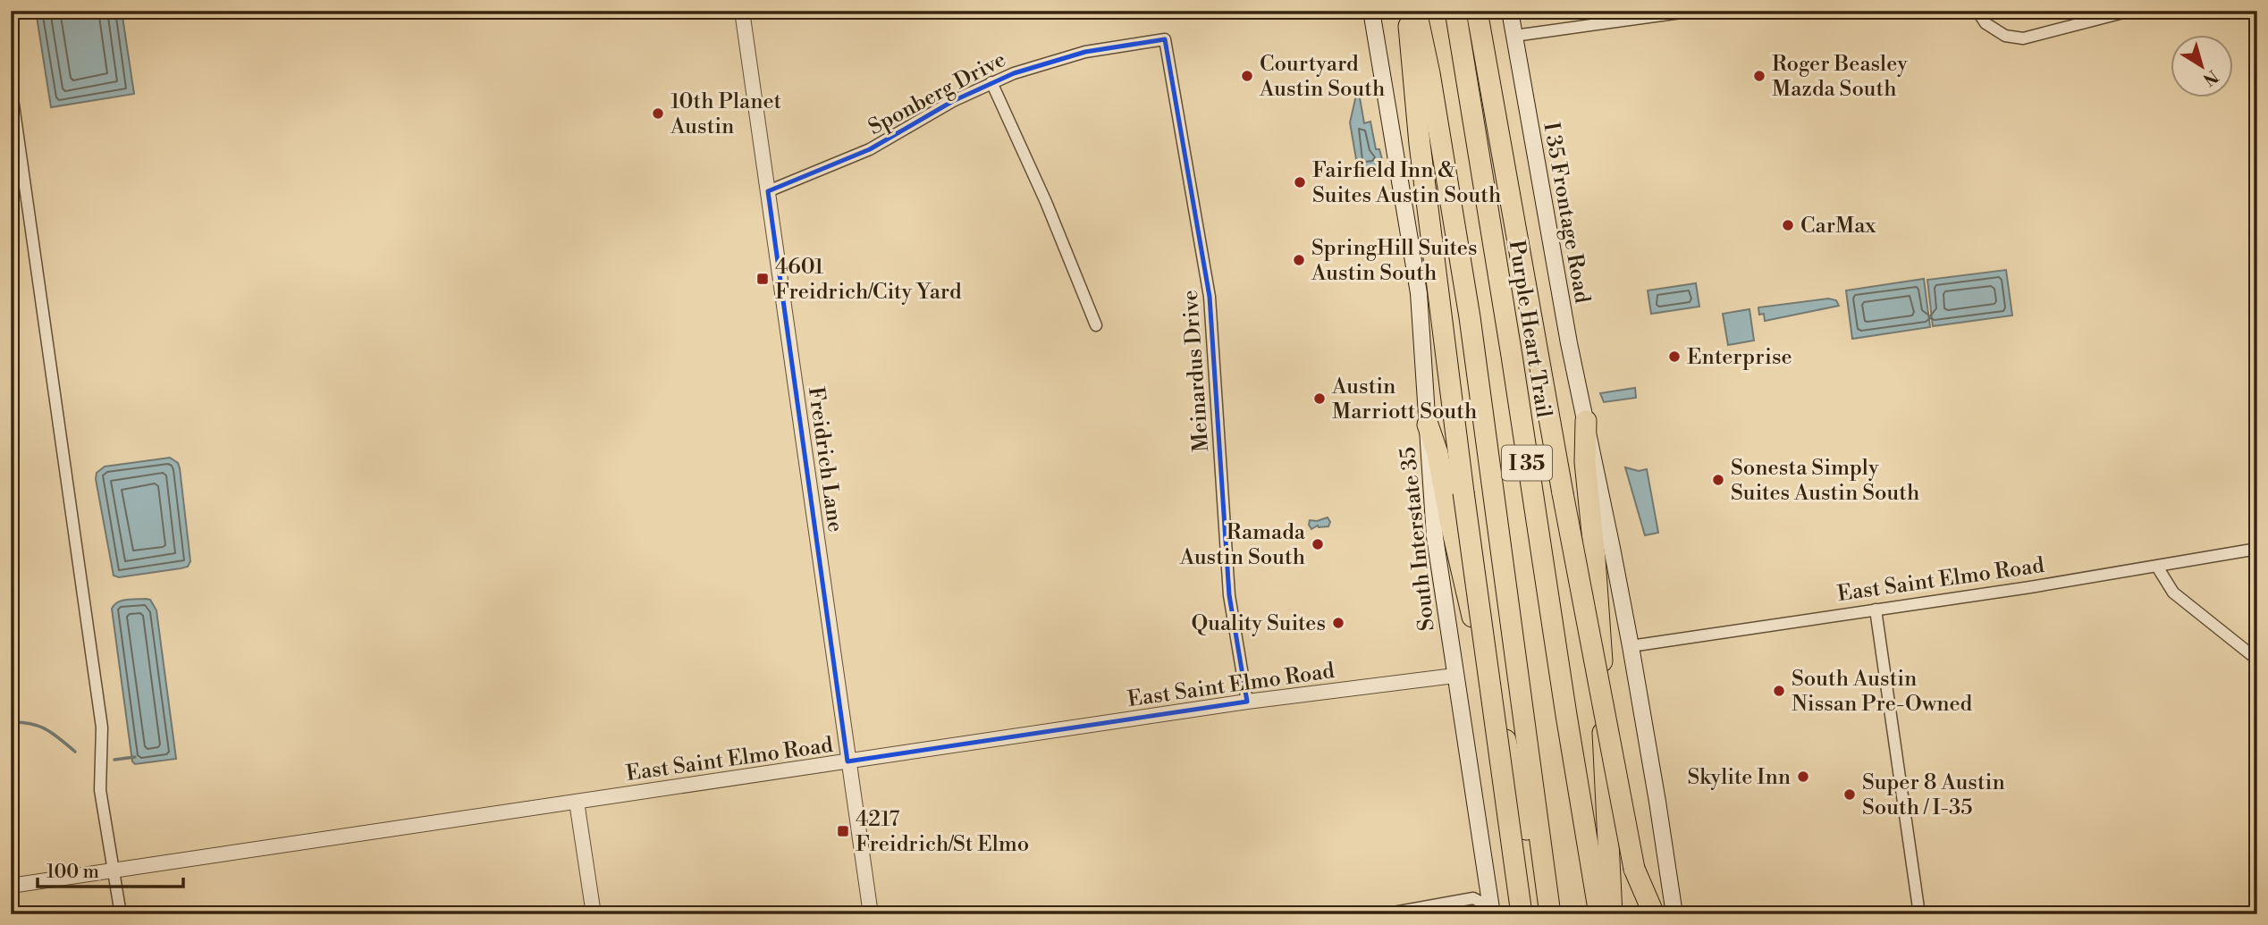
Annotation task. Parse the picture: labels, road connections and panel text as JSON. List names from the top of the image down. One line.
{"streets":{"highway":["Purple Heart Trail","I 35"],"main road":["I 35 Frontage Road","South Interstate 35"],"street":["Sponberg Drive","Meinardus Drive","Freidrich Lane","East Saint Elmo Road"]},"crossings":[["Sponberg Drive","Meinardus Drive"],["Sponberg Drive","Freidrich Lane"],["Meinardus Drive","East Saint Elmo Road"],["Freidrich Lane","East Saint Elmo Road"],["South Interstate 35","East Saint Elmo Road"]],"places":{"other":["Courtyard Austin South","Roger Beasley Mazda South","10th Planet Austin","Fairfield Inn & Suites Austin South","CarMax","SpringHill Suites Austin South","Enterprise","Austin Marriott South","Sonesta Simply Suites Austin South","Ramada Austin South","Quality Suites","South Austin Nissan Pre-Owned","Skylite Inn","Super 8 Austin South / I-35"],"transit":["4601 Freidrich/City Yard","4217 Freidrich/St Elmo"]},"scale_bar":"100 m","north":"bottom right"}
